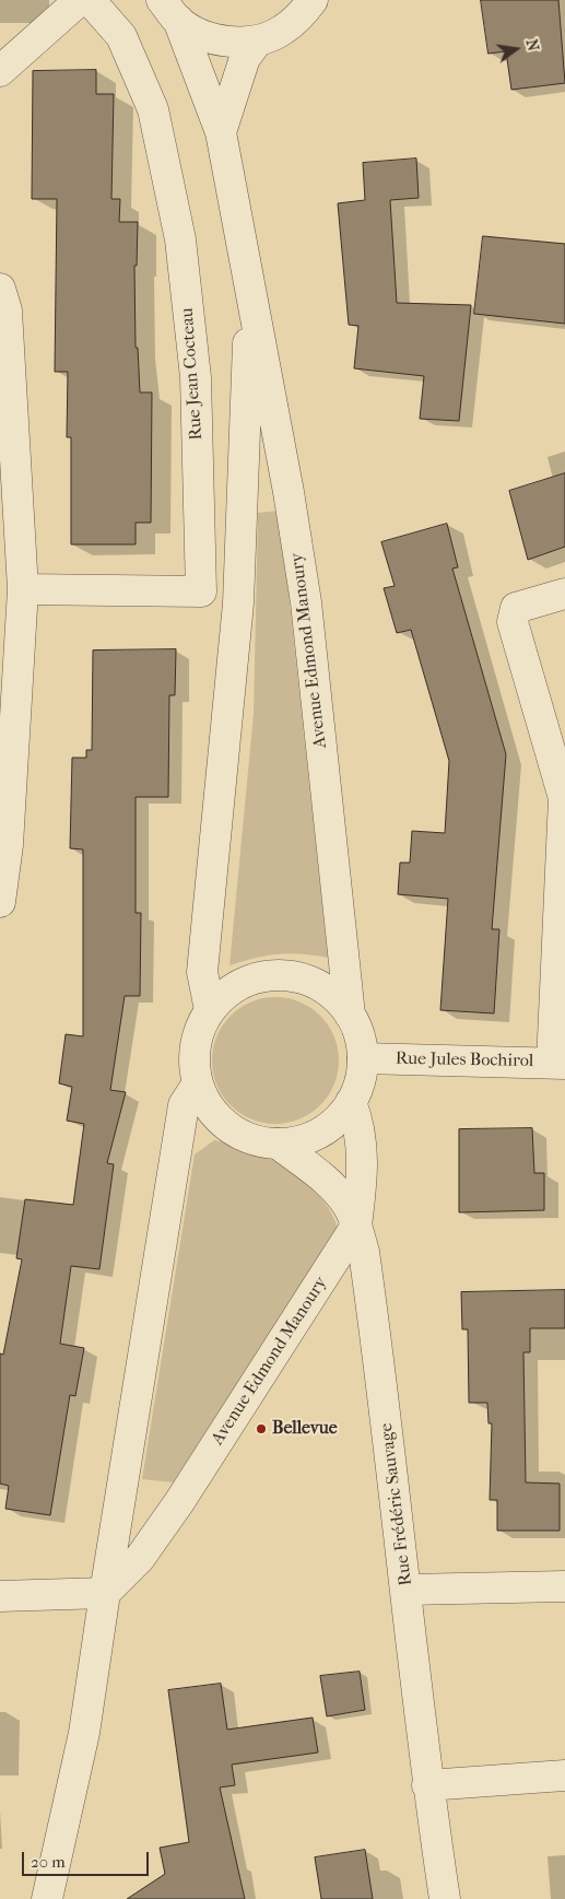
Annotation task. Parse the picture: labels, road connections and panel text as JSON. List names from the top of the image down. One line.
{"streets":{"street":["Rue Jean Cocteau","Avenue Edmond Manoury","Rue Jules Bochirol","Rue Frédéric Sauvage"]},"crossings":[["Avenue Edmond Manoury","Rue Jules Bochirol"],["Avenue Edmond Manoury","Rue Frédéric Sauvage"],["Rue Jules Bochirol","Rue Frédéric Sauvage"]],"places":["Bellevue"],"scale_bar":"20 m","north":"right"}
